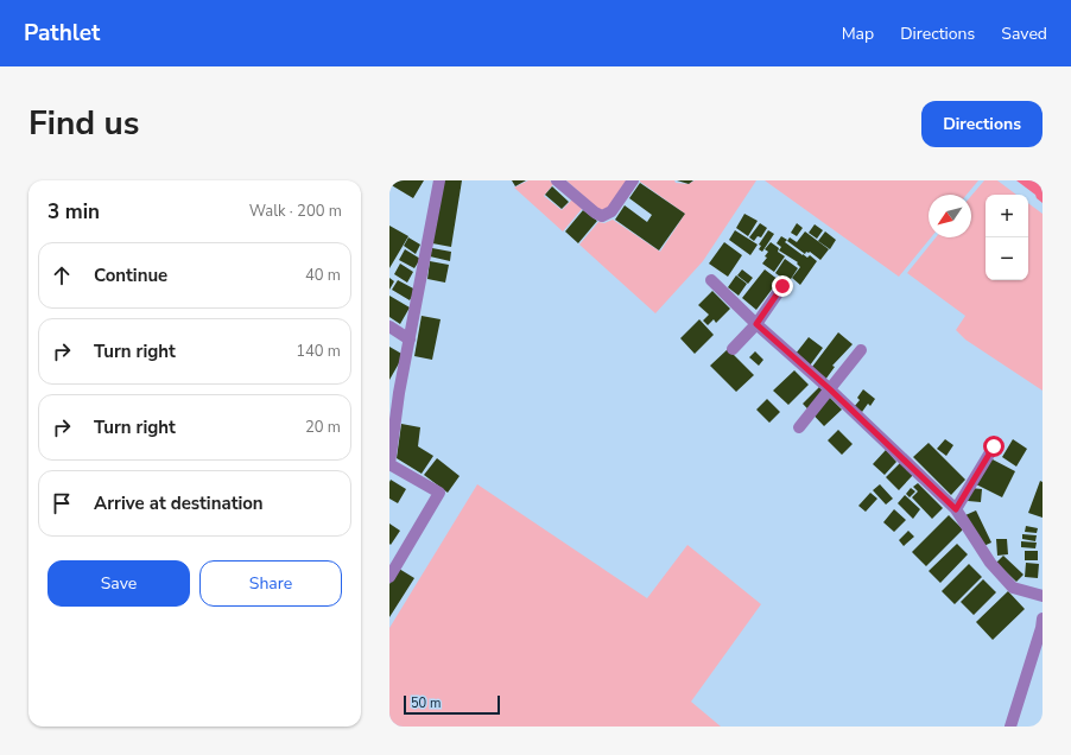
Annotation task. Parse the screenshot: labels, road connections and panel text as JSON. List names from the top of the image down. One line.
{"scale_bar":"50 m","north":"bottom left","page":{"header":"Pathlet","nav":["Map","Directions","Saved"],"title":"Find us","buttons":["Directions",["Save","Share"]],"heading":["3 min","Walk · 200 m"],"map_buttons":["+","−"],"list":[["Continue","40 m"],["Turn right","140 m"],["Turn right","20 m"],"Arrive at destination"],"scale":"50 m"}}
